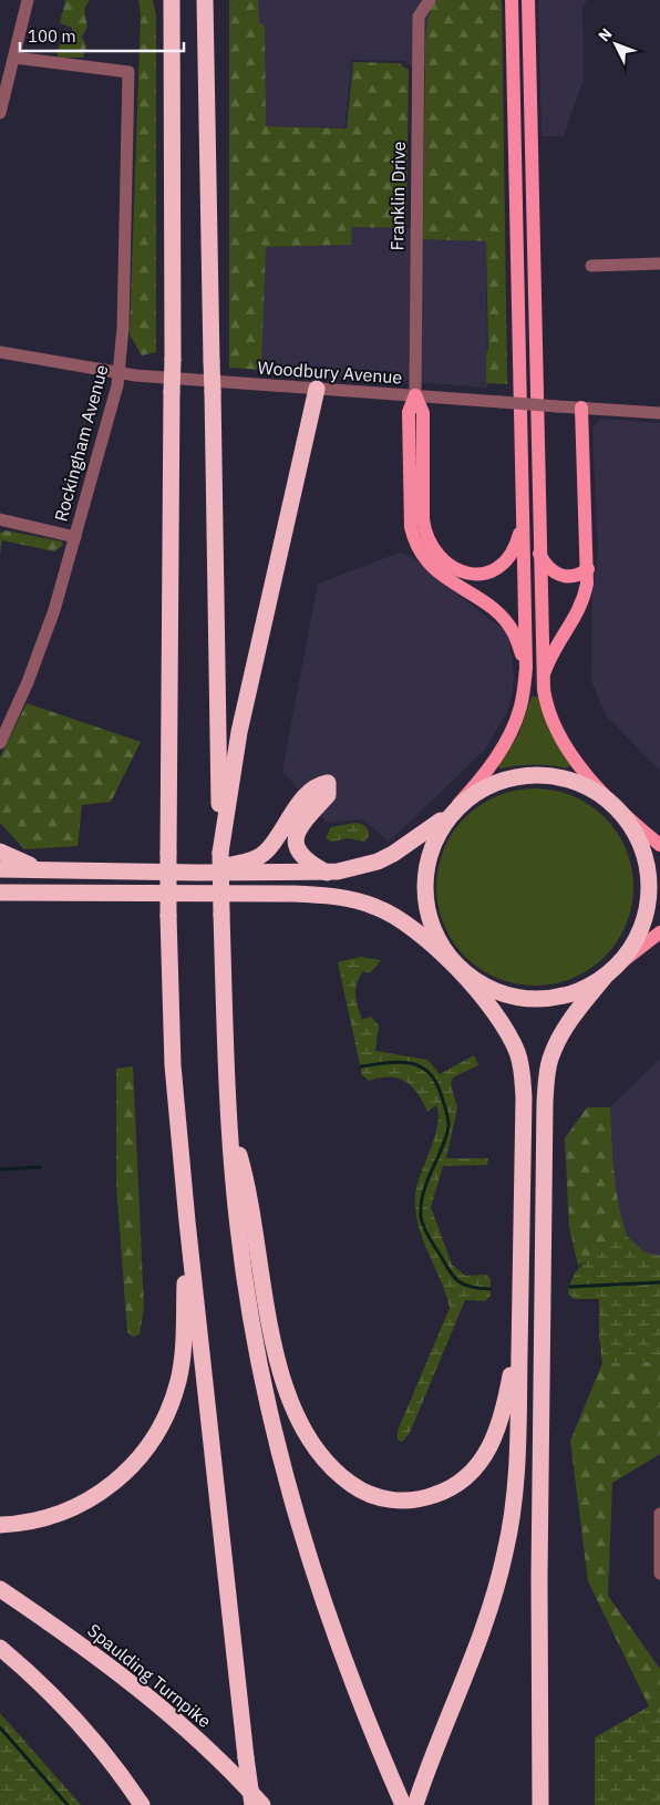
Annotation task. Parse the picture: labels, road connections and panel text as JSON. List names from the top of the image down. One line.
{"streets":{"highway":["Spaulding Turnpike"],"street":["Franklin Drive","Woodbury Avenue","Rockingham Avenue"]},"crossings":[["Franklin Drive","Woodbury Avenue"],["Woodbury Avenue","Rockingham Avenue"]],"scale_bar":"100 m","north":"top left"}
